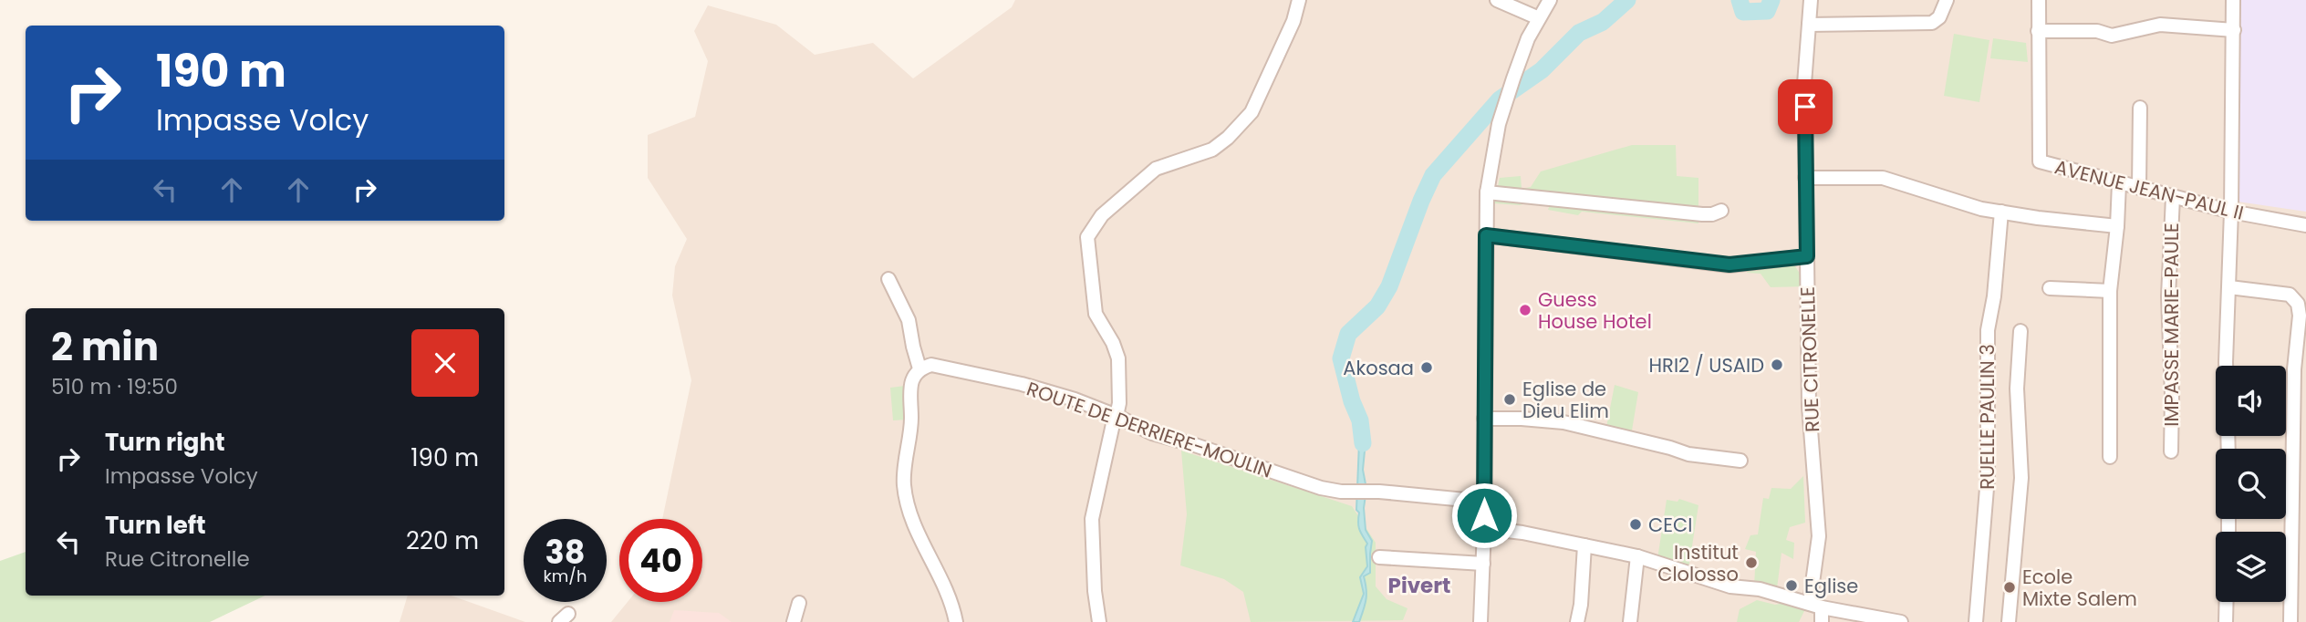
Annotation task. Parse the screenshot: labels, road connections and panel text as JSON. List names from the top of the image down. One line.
{"streets":{"street":["AVENUE JEAN-PAUL II","IMPASSE MARIE-PAULE","RUE CITRONELLE","RUELLE PAULIN 3","ROUTE DE DERRIERE-MOULIN"]},"crossings":[["AVENUE JEAN-PAUL II","IMPASSE MARIE-PAULE"]],"districts":["Pivert"],"places":["Guess House Hotel","HRI2 / USAID","Akosaa","Eglise de Dieu Elim","CECI","Institut Clolosso","Eglise","Ecole Mixte Salem"],"page":{"turn":["190 m","Impasse Volcy"],"heading":["2 min","510 m · 19:50"],"list":[{"name":"Turn right","note":"Impasse Volcy","value":"190 m"},{"name":"Turn left","note":"Rue Citronelle","value":"220 m"}],"speed":"38 km/h","limit":"40"}}
